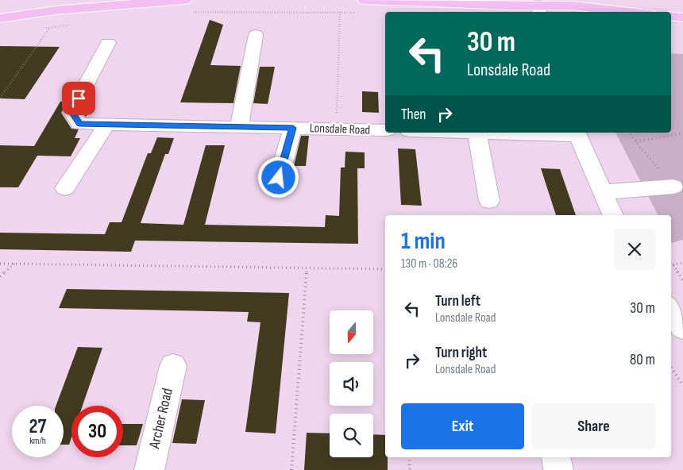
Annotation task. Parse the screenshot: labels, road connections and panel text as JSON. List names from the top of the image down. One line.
{"streets":{"street":["Lonsdale Road","Archer Road"]},"north":"bottom","page":{"turn":["30 m","Lonsdale Road"],"then":"Then","heading":["1 min","130 m · 08:26"],"list":[{"name":"Turn left","note":"Lonsdale Road","value":"30 m"},{"name":"Turn right","note":"Lonsdale Road","value":"80 m"}],"buttons":["Exit","Share"],"speed":"27 km/h","limit":"30"}}
